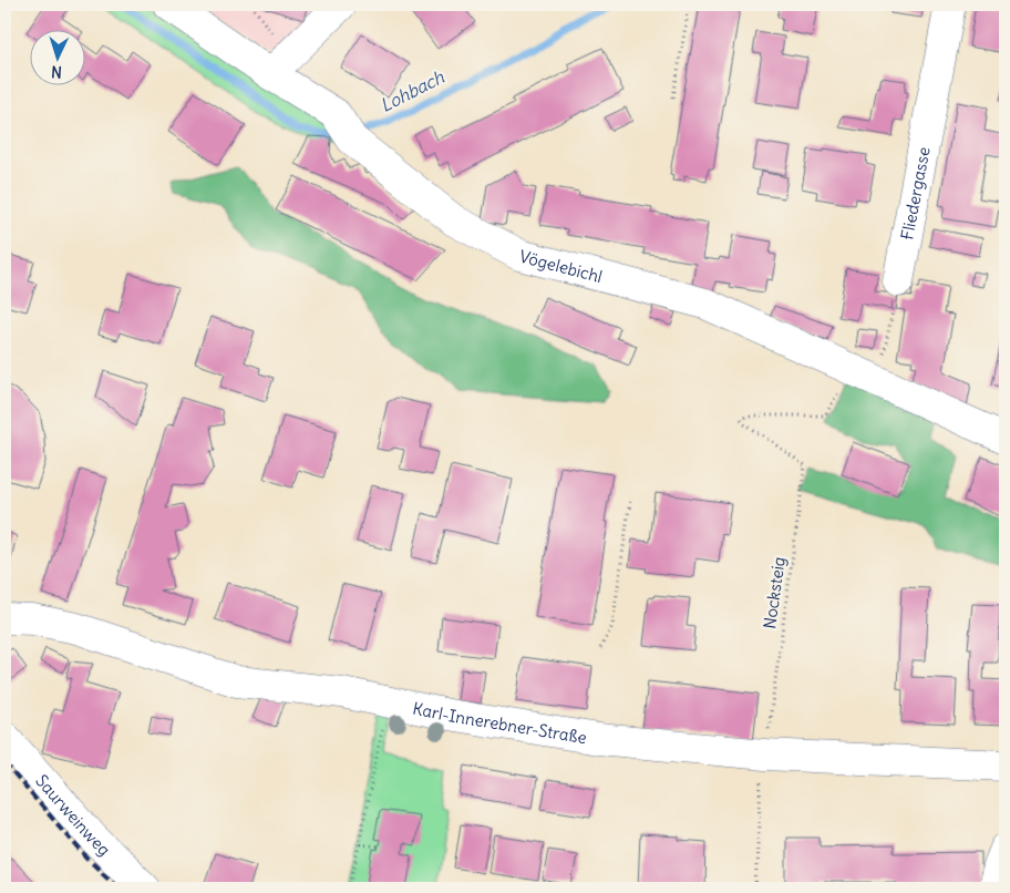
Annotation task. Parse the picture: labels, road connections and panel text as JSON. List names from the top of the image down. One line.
{"streets":{"street":["Fliedergasse","Vögelebichl","Karl-Innerebner-Straße","Saurweinweg"],"path":["Nocksteig"]},"crossings":[["Nocksteig","Karl-Innerebner-Straße"]],"water":["Lohbach"],"north":"bottom"}
